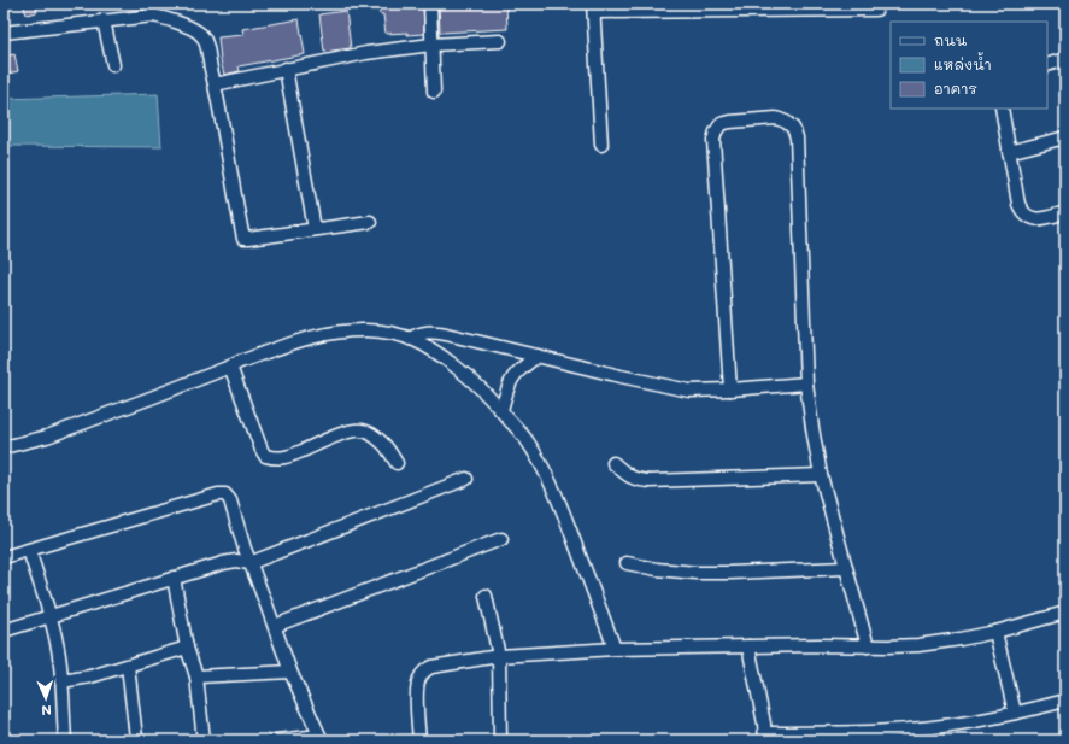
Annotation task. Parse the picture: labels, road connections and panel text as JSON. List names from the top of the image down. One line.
{"legend":["ถนน","แหล่งน้ำ","อาคาร"],"north":"bottom"}
